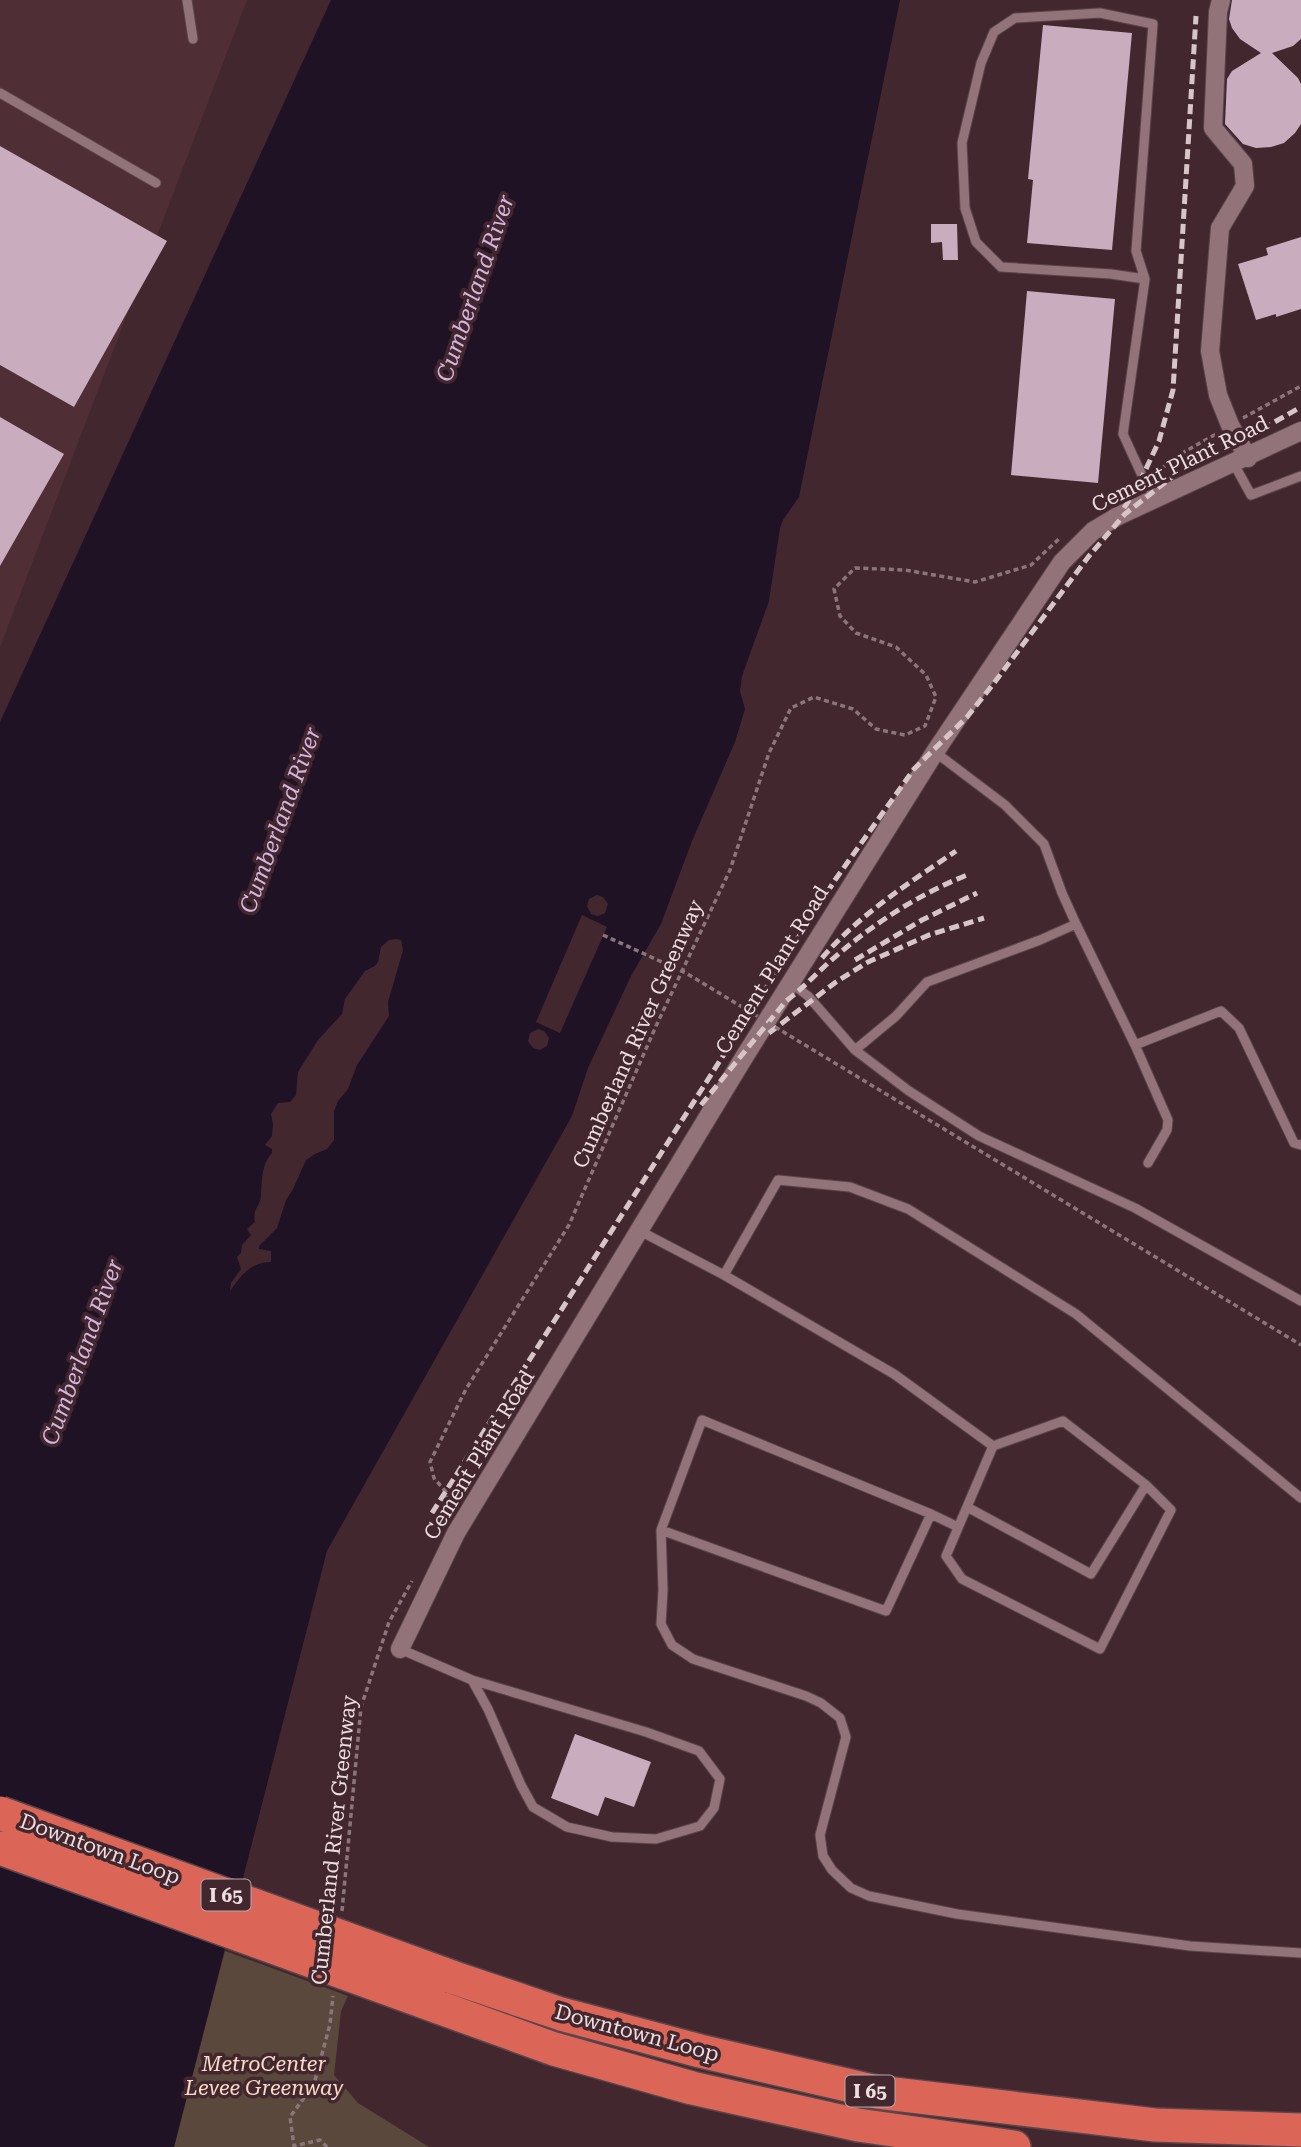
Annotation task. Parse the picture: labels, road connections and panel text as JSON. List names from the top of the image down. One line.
{"streets":{"highway":["Downtown Loop","I 65"],"street":["Cement Plant Road"],"path":["Cumberland River Greenway"]},"water":["Cumberland River"],"parks":["MetroCenter Levee Greenway"]}
